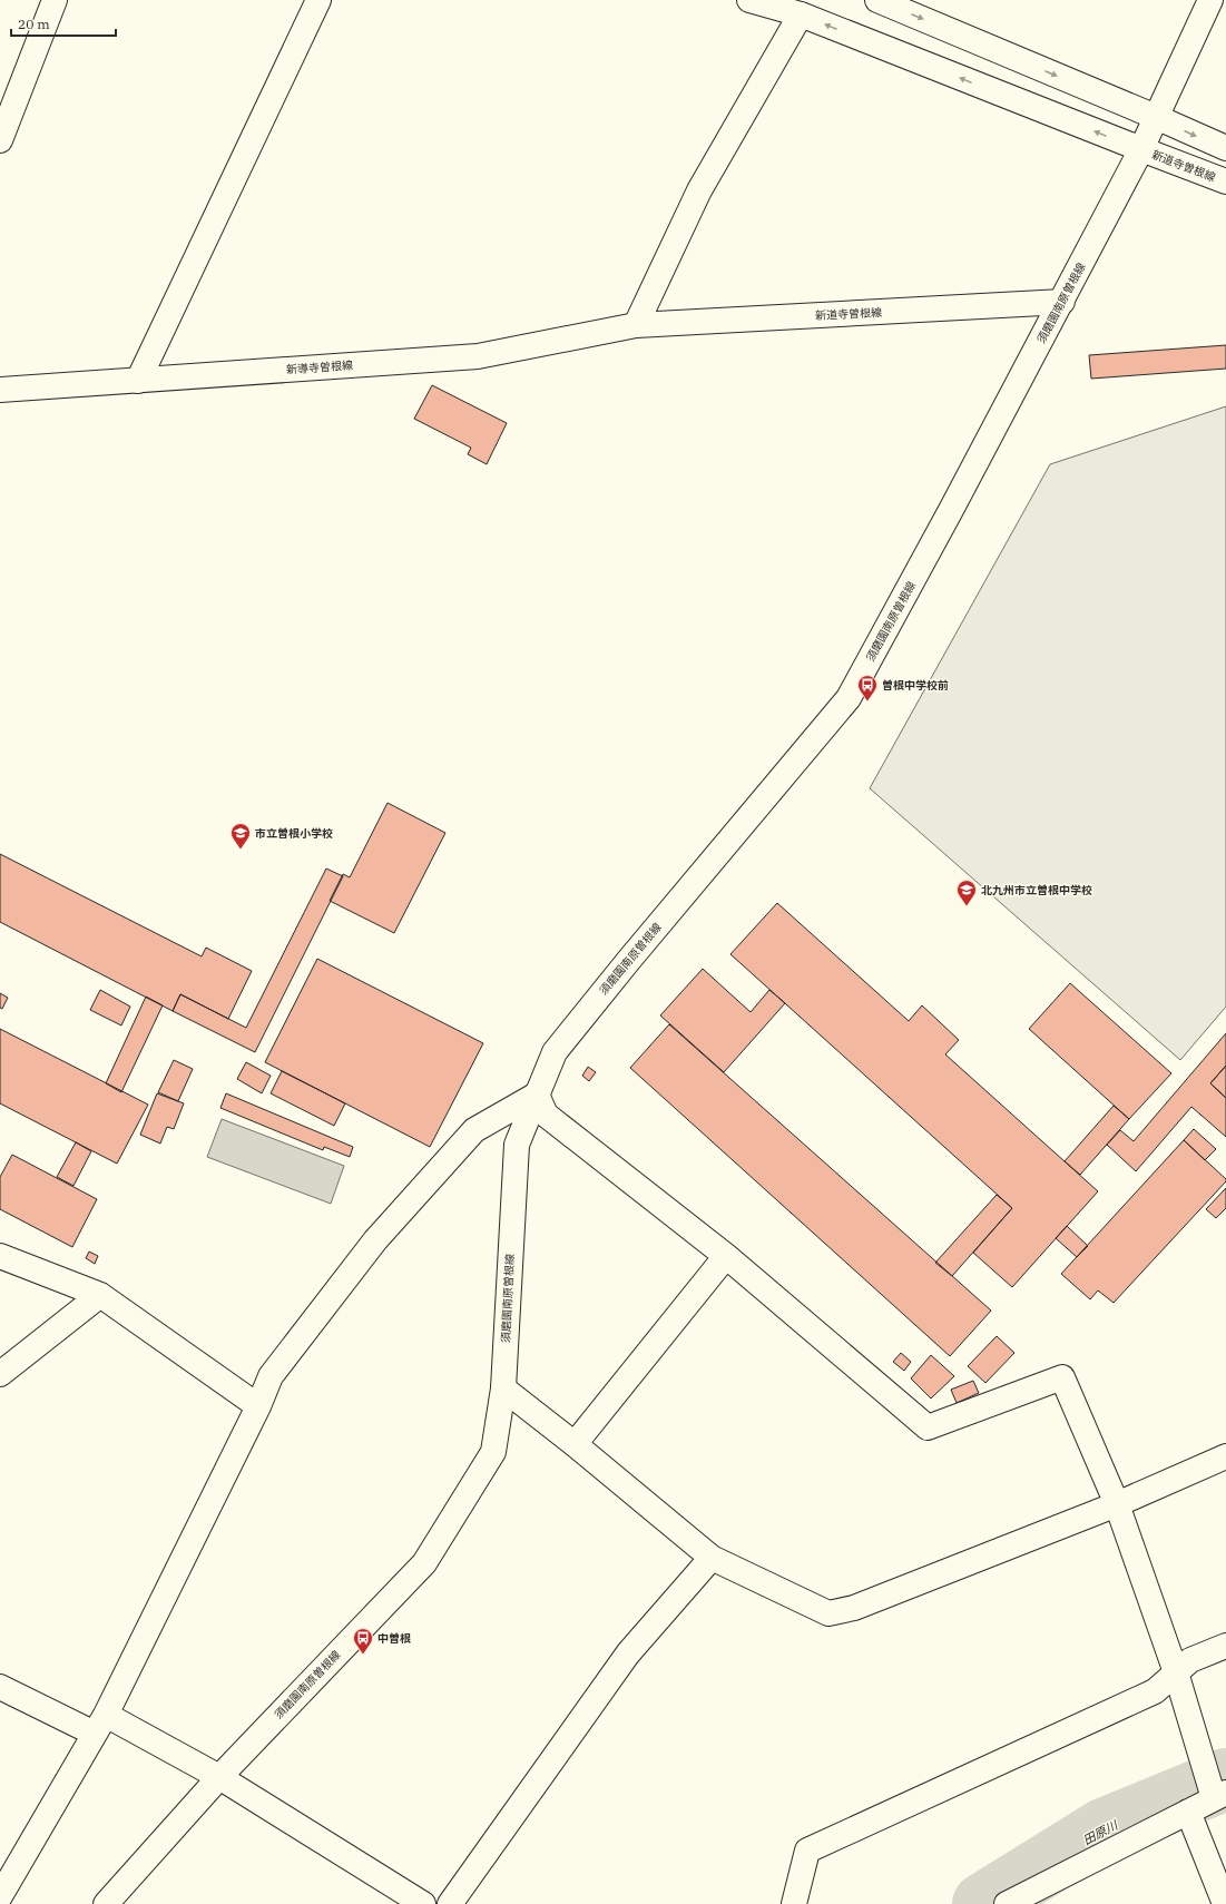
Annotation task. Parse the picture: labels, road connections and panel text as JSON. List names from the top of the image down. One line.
{"streets":{"street":["新道寺曽根線","須磨園南原曽根線","新導寺曽根線"]},"crossings":[["新道寺曽根線","須磨園南原曽根線"],["新道寺曽根線","新導寺曽根線"]],"water":["田原川"],"places":{"bus stop":["曽根中学校前","中曽根"],"school or university":["市立曽根小学校","北九州市立曽根中学校"]},"scale_bar":"20 m"}
